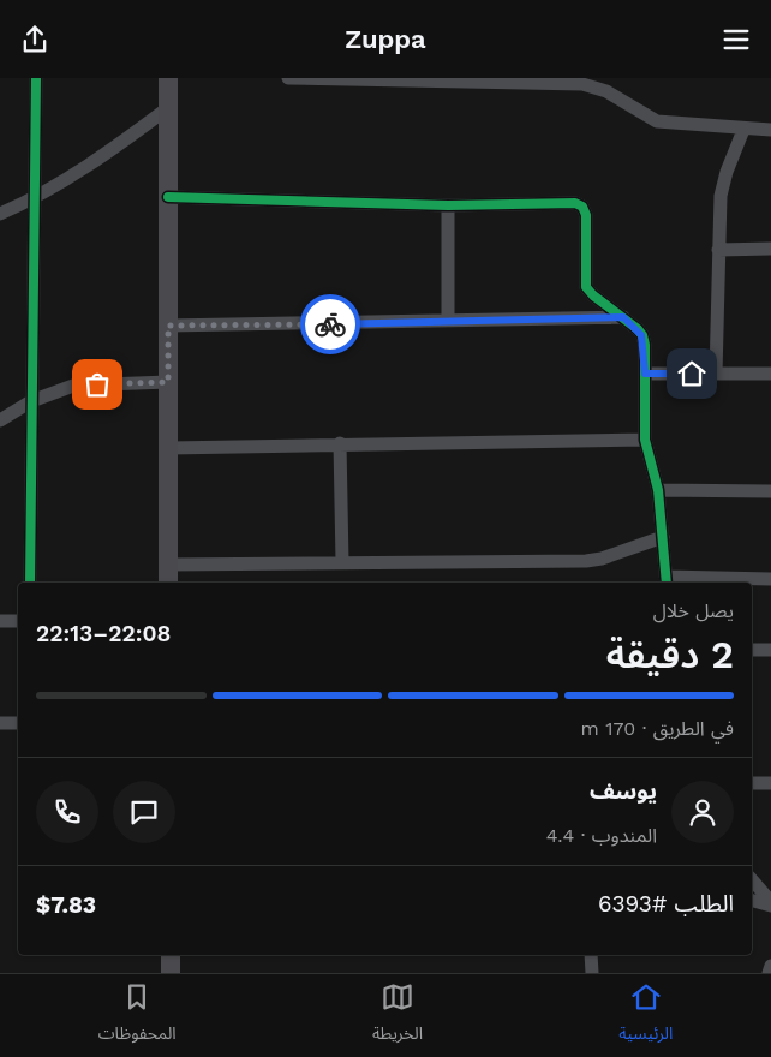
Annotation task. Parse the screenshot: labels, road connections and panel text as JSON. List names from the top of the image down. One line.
{"page":{"header":"Zuppa","heading":["2 دقيقة","يصل خلال","22:08–22:13"],"panel":["يوسف","المندوب · 4.4","الطلب #6393","$7.83"],"bar":"في الطريق · 170 m","tabs":["الرئيسية","الخريطة","المحفوظات"]}}
